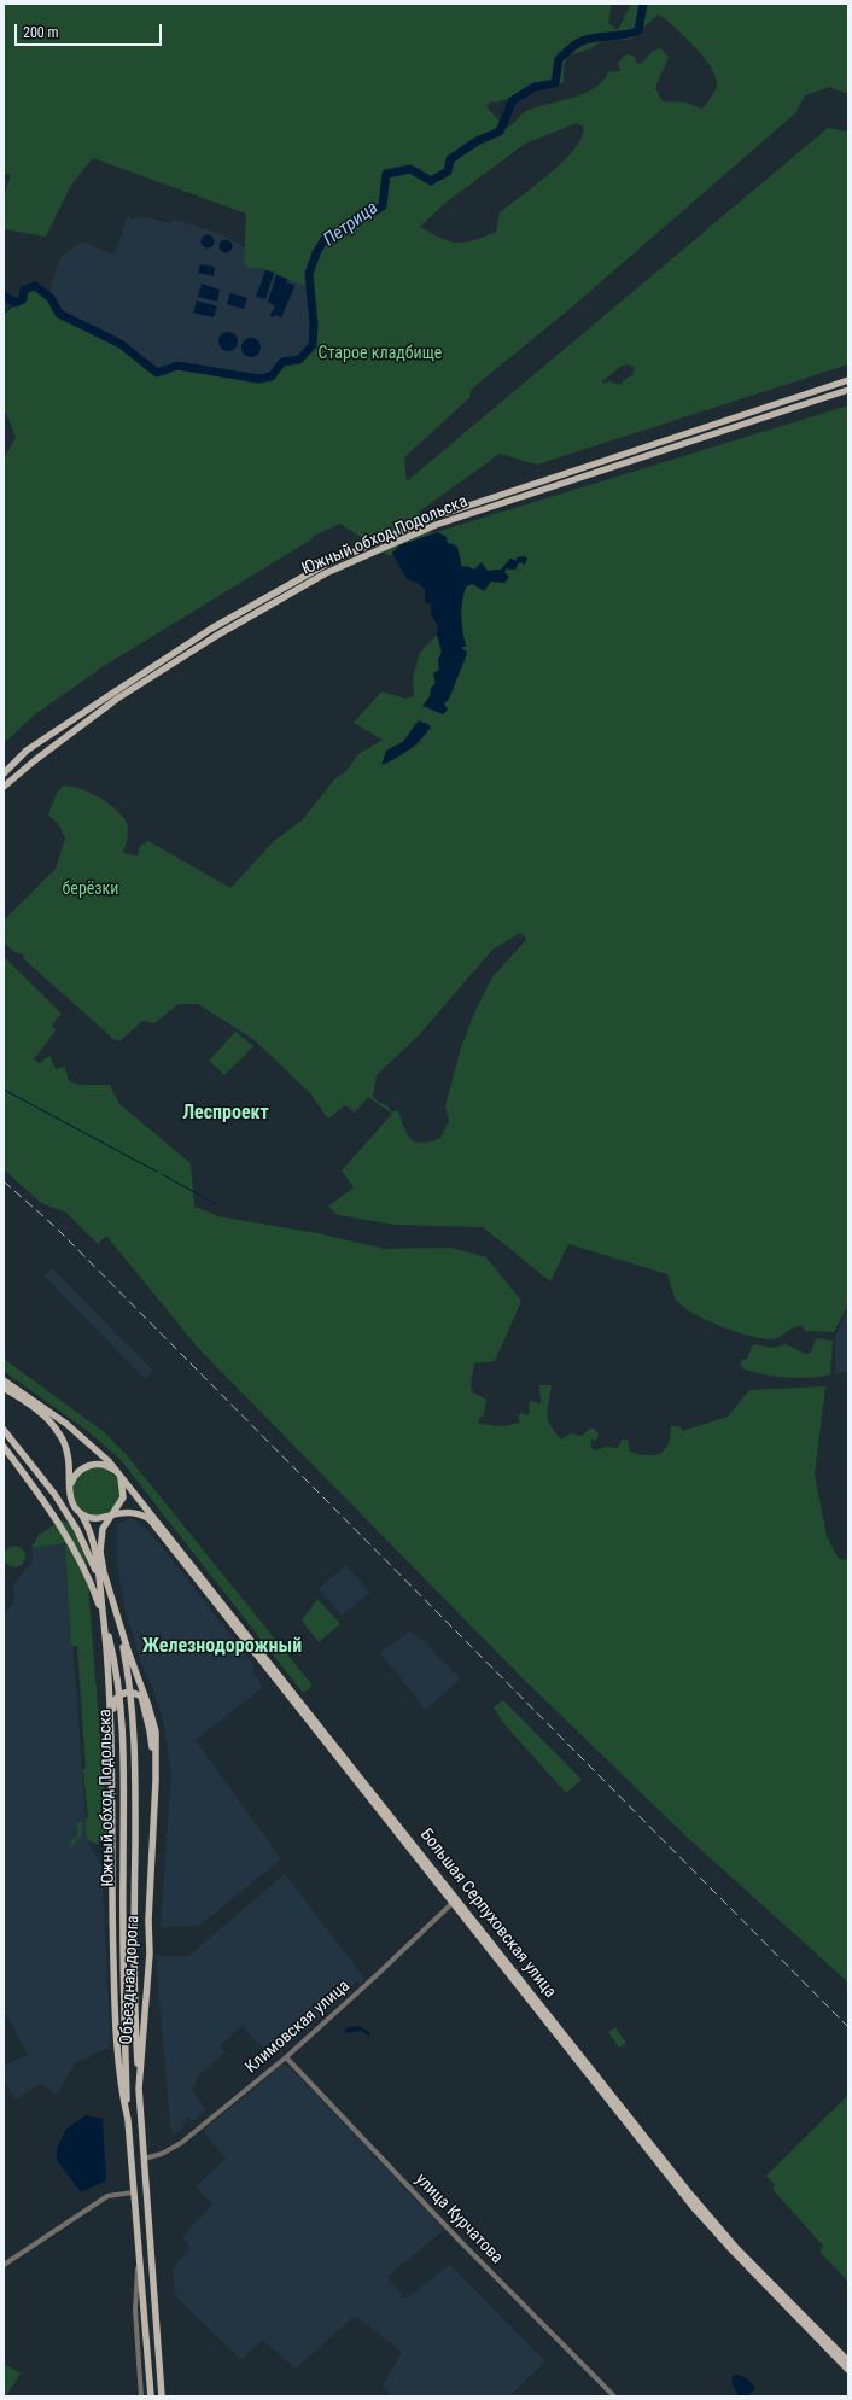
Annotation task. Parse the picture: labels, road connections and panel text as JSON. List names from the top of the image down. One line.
{"streets":{"main road":["Южный обход Подольска","Большая Серпуховская улица","Объездная дорога"],"street":["Климовская улица","улица Курчатова"]},"crossings":[["Южный обход Подольска","Объездная дорога"],["Большая Серпуховская улица","Объездная дорога"],["Большая Серпуховская улица","Климовская улица"],["Объездная дорога","Климовская улица"],["Климовская улица","улица Курчатова"]],"districts":["Леспроект","Железнодорожный"],"water":["Петрица"],"parks":["Старое кладбище","берёзки"],"scale_bar":"200 m"}
